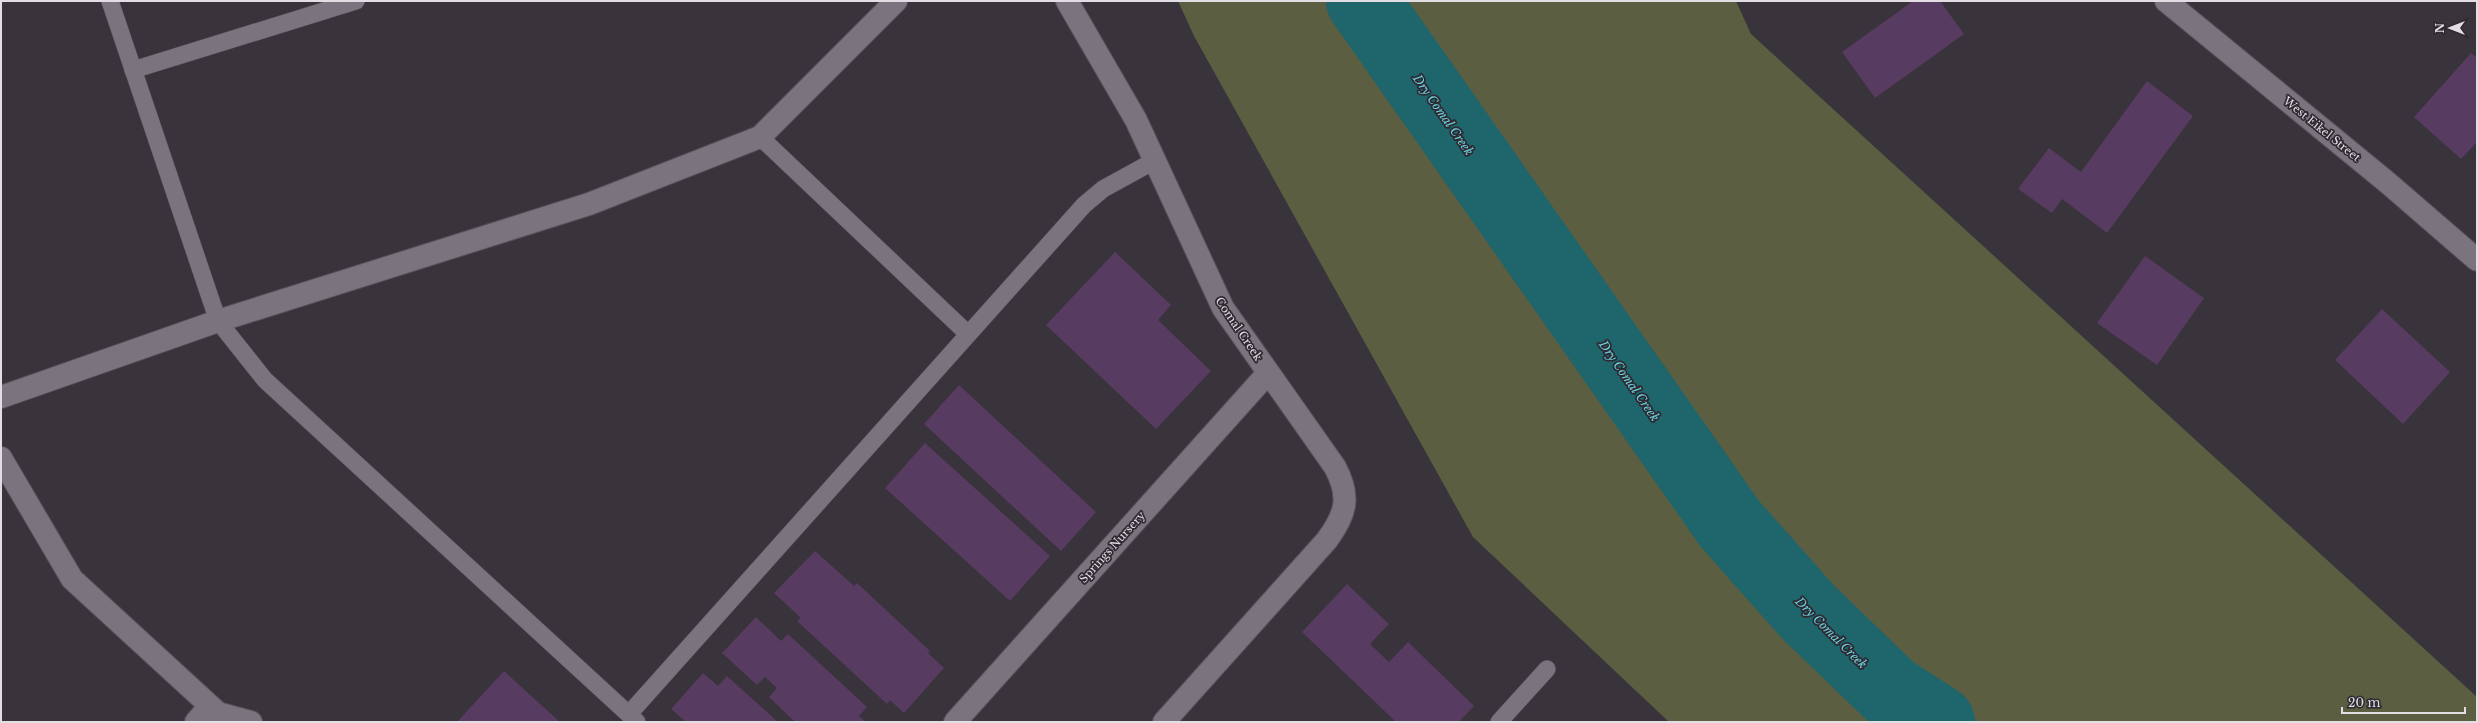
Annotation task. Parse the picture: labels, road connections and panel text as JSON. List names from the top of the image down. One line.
{"streets":{"street":["West Eikel Street","Comal Creek","Springs Nursery"]},"crossings":[["Comal Creek","Springs Nursery"]],"water":["Dry Comal Creek"],"scale_bar":"20 m","north":"left"}
